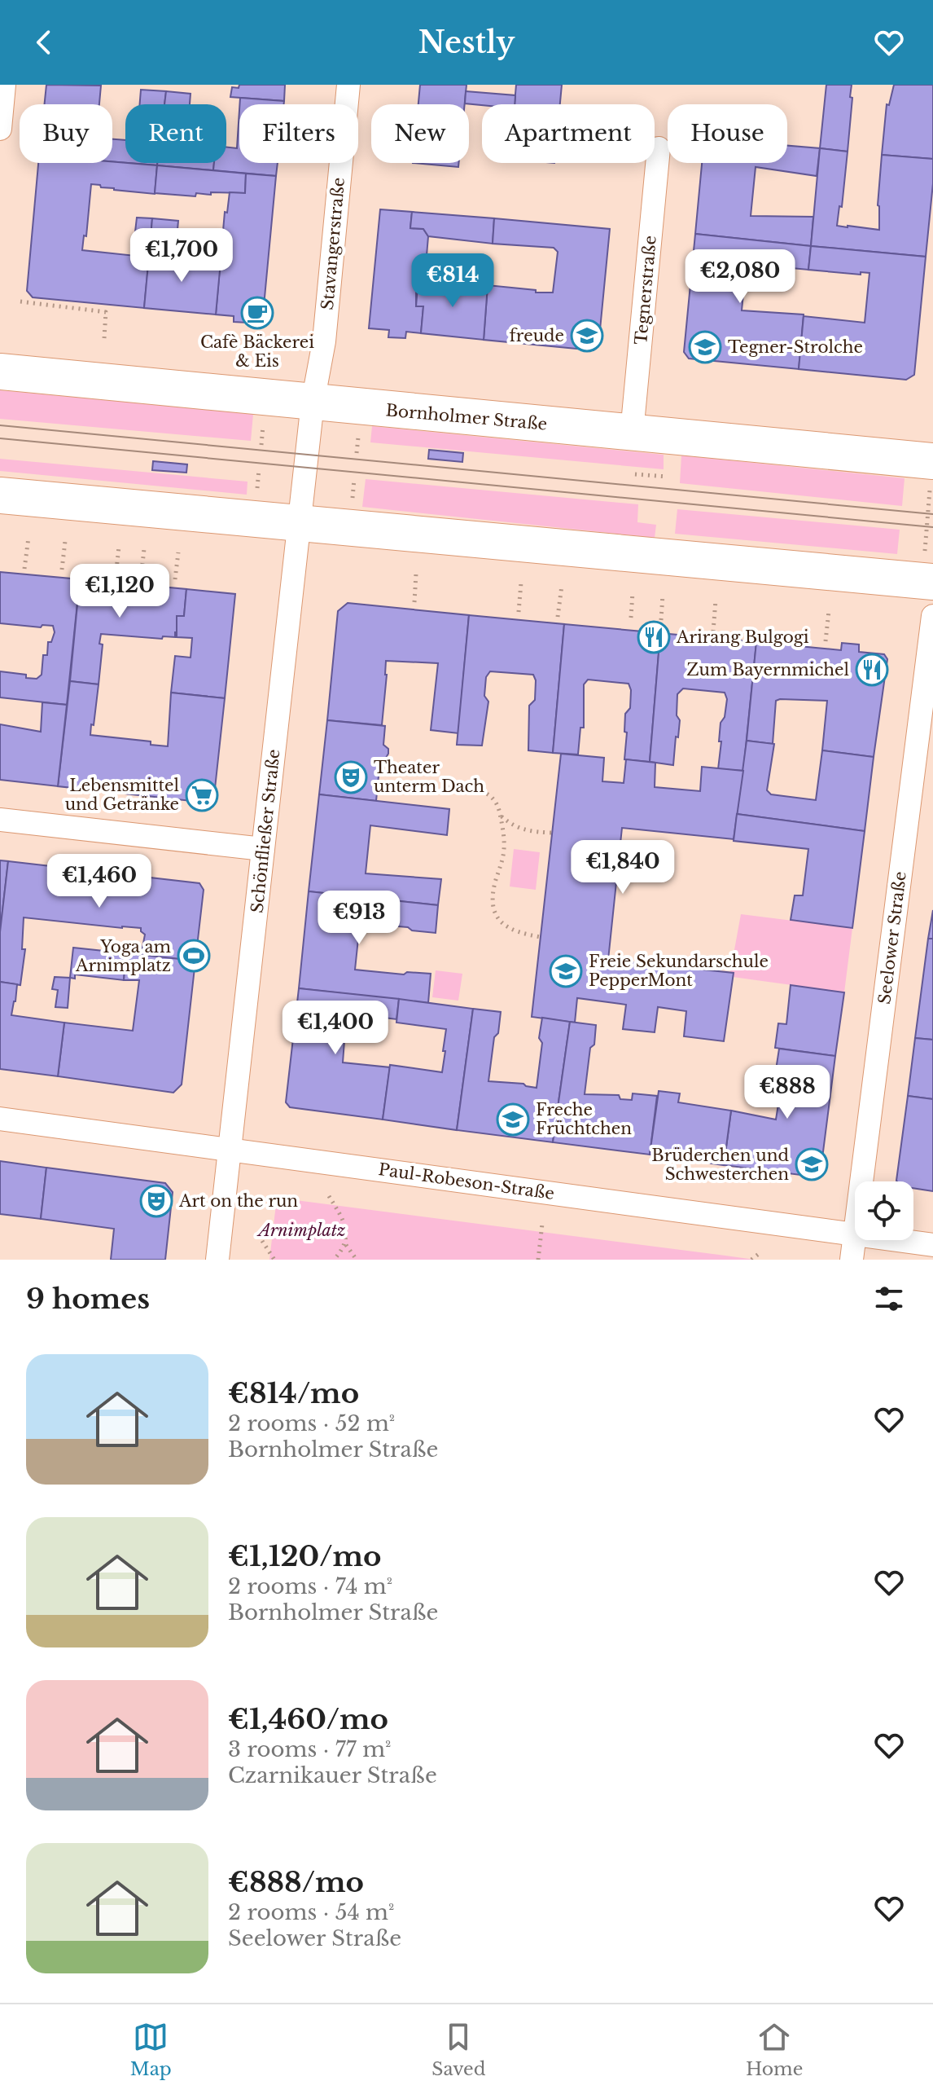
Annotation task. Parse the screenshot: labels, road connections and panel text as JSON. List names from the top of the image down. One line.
{"streets":{"main road":["Bornholmer Straße"],"street":["Stavangerstraße","Tegnerstraße","Schönfließer Straße","Seelower Straße","Paul-Robeson-Straße"]},"crossings":[["Stavangerstraße","Bornholmer Straße"],["Stavangerstraße","Schönfließer Straße"],["Tegnerstraße","Bornholmer Straße"],["Bornholmer Straße","Schönfließer Straße"],["Schönfließer Straße","Paul-Robeson-Straße"],["Seelower Straße","Paul-Robeson-Straße"]],"parks":["Arnimplatz"],"places":{"cafe":["Cafè Bäckerei & Eis"],"school or university":["freude","Tegner-Strolche","Freie Sekundarschule PepperMont","Freche Früchtchen","Brüderchen und Schwesterchen"],"restaurant":["Arirang Bulgogi","Zum Bayernmichel"],"theatre":["Theater unterm Dach","Art on the run"],"supermarket":["Lebensmittel und Getränke"],"sports":["Yoga am Arnimplatz"]},"page":{"header":"Nestly","chip":["Buy","Rent","Filters","New","Apartment","House"],"price":["€1,700","€2,080","€814","€1,120","€1,840","€1,460","€913","€1,400","€888"],"heading":"9 homes","list":[{"name":"€814/mo","note":"2 rooms · 52 m² · Bornholmer Straße"},{"name":"€1,120/mo","note":"2 rooms · 74 m² · Bornholmer Straße"},{"name":"€1,460/mo","note":"3 rooms · 77 m² · Czarnikauer Straße"},{"name":"€888/mo","note":"2 rooms · 54 m² · Seelower Straße"}],"tabs":["Map","Saved","Home"]}}
